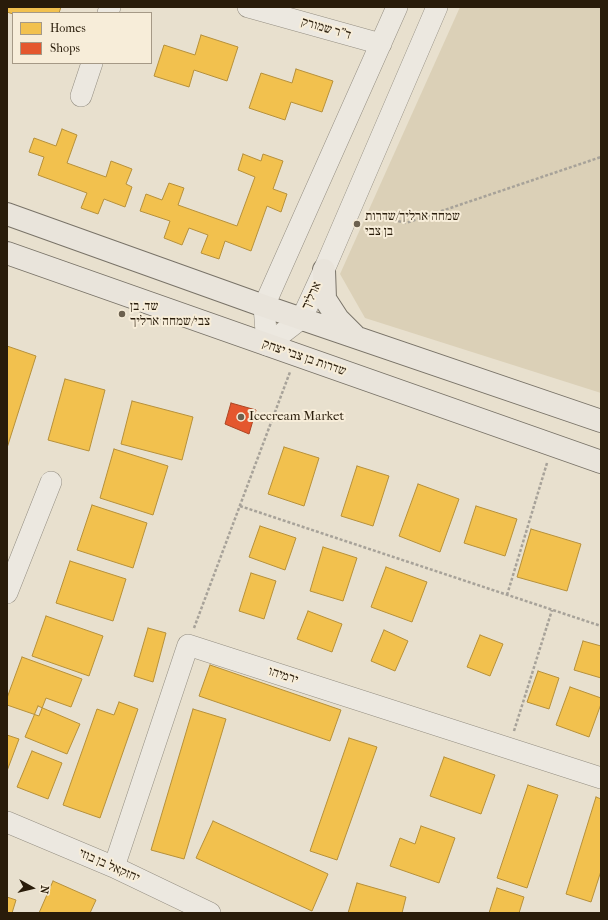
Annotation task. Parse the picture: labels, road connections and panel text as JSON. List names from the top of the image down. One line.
{"streets":{"main road":["שדרות בן צבי יצחק"],"street":["ד\"ר שמורק","ארליך","ירמיהו","יחזקאל בן בוזי"]},"crossings":[["ארליך","שדרות בן צבי יצחק"]],"places":["שמחה ארליך/שדרות בן צבי","שד. בן צבי/שמחה ארליך","Icecream Market"],"legend":["Homes","Shops"],"north":"right"}
